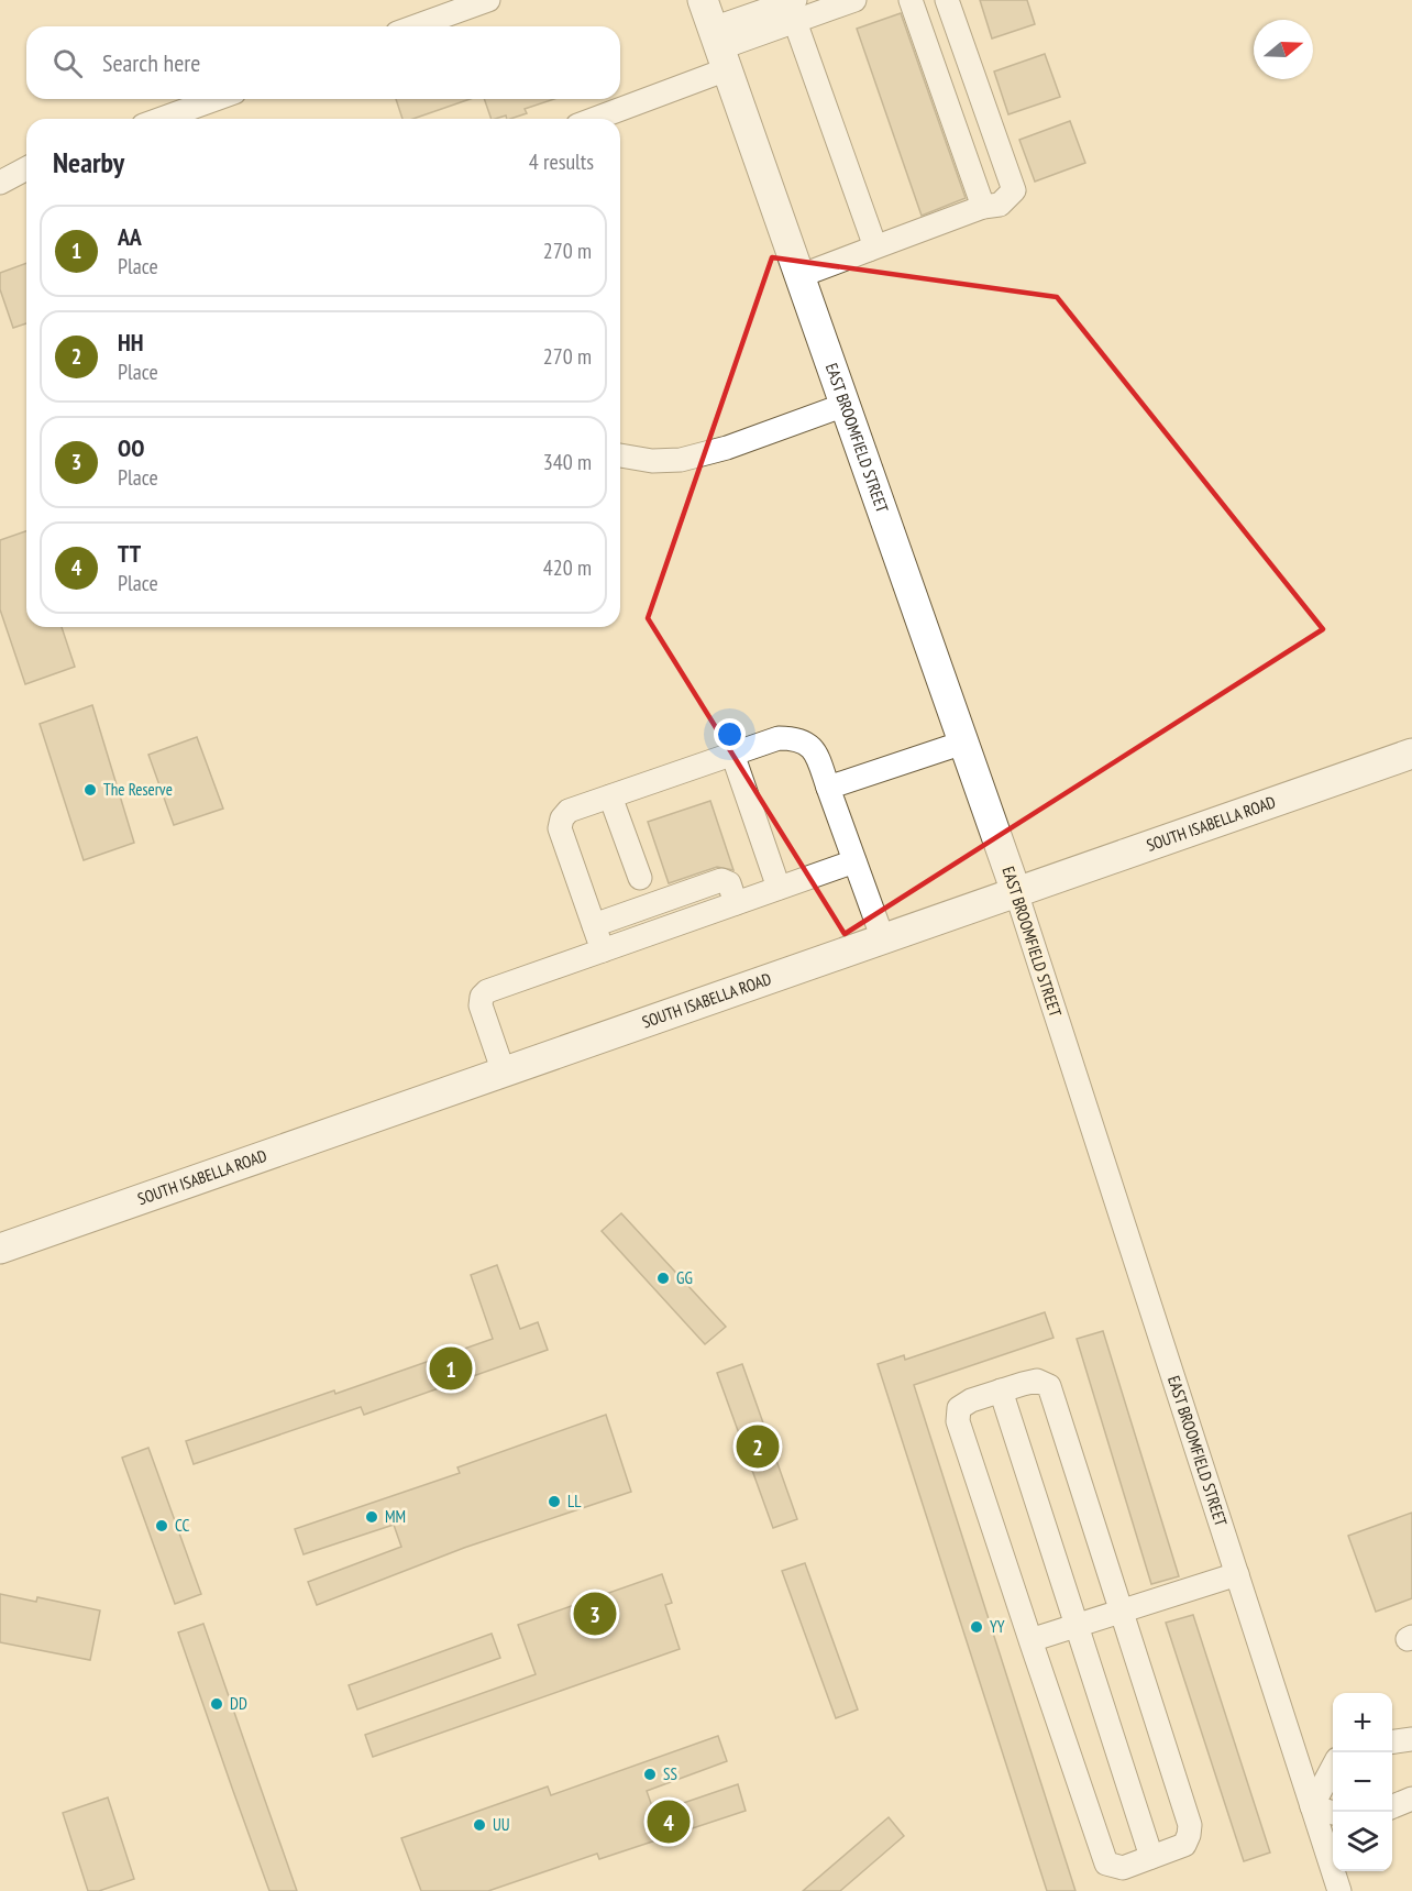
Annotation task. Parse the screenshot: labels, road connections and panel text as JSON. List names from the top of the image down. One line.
{"streets":{"main road":["EAST BROOMFIELD STREET","SOUTH ISABELLA ROAD"]},"crossings":[["EAST BROOMFIELD STREET","SOUTH ISABELLA ROAD"]],"places":["The Reserve","GG","LL","MM","CC","YY","DD","SS","UU"],"north":"right","page":{"search":"Search here","heading":["Nearby","4 results"],"list":[{"mark":"1","name":"AA","note":"Place","value":"270 m"},{"mark":"2","name":"HH","note":"Place","value":"270 m"},{"mark":"3","name":"OO","note":"Place","value":"340 m"},{"mark":"4","name":"TT","note":"Place","value":"420 m"}],"pins":["1","2","3","4"],"map_buttons":["+","−"]}}
